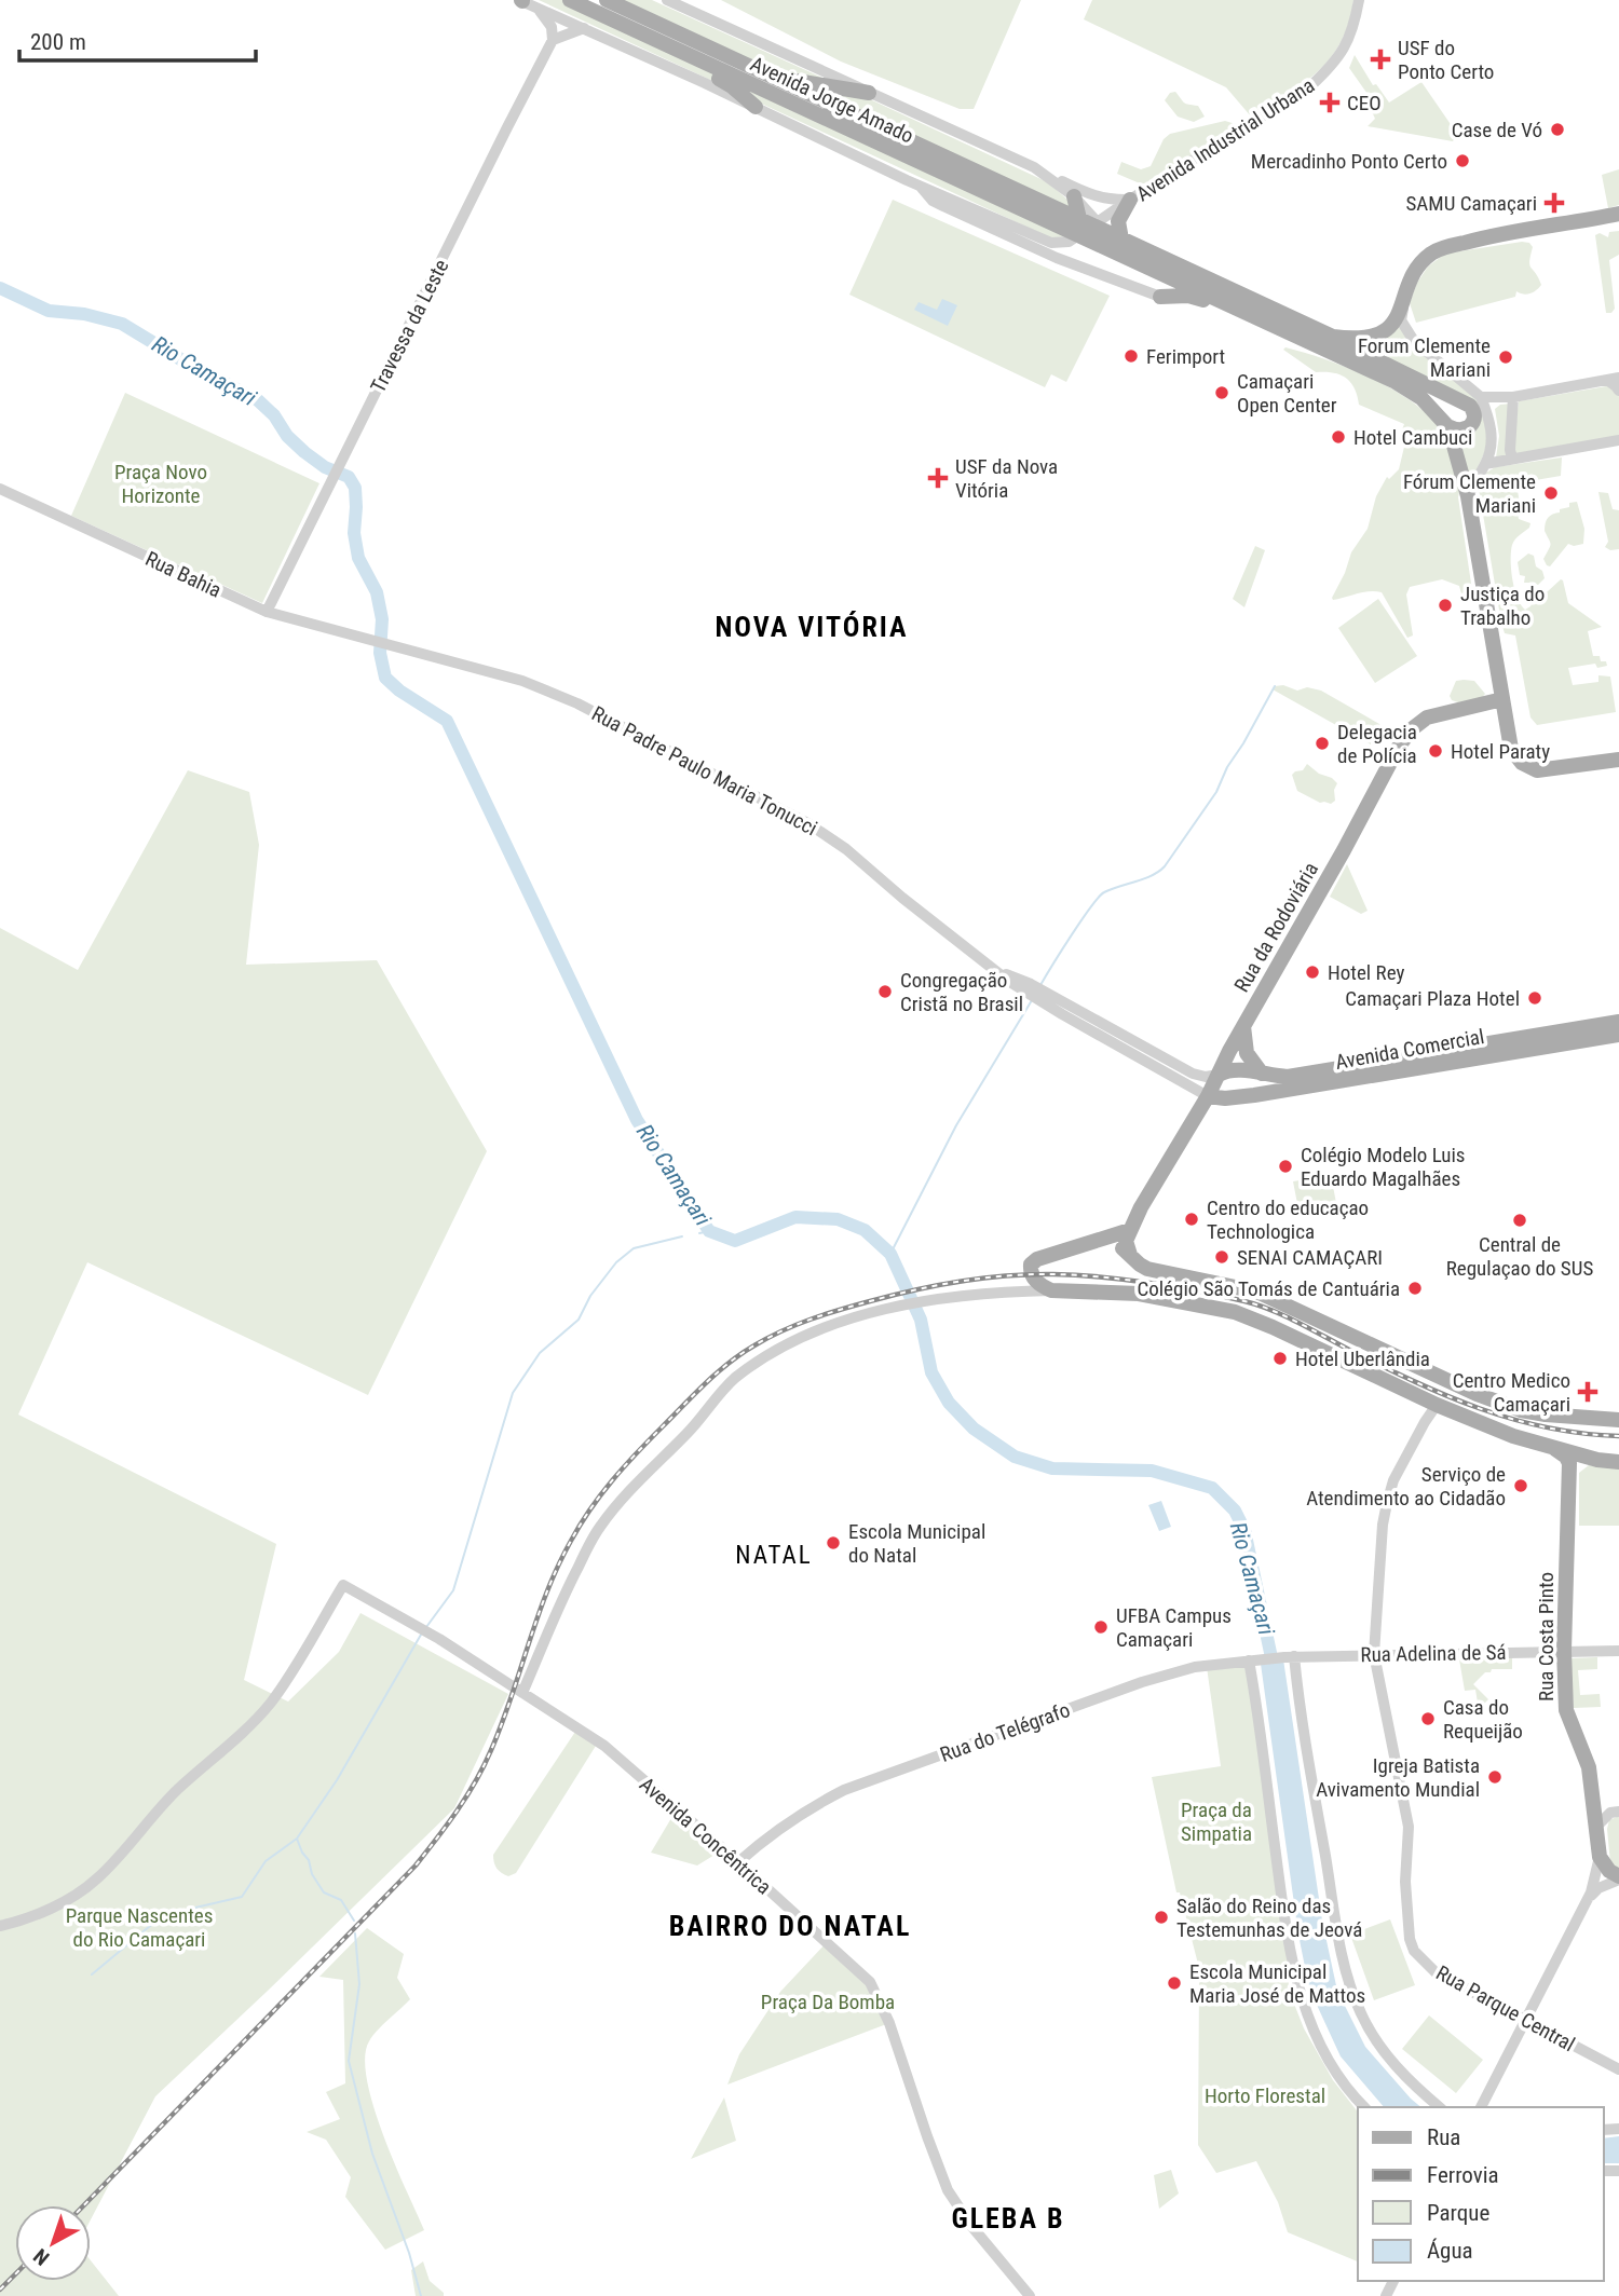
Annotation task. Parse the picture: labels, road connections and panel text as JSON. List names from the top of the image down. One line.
{"streets":{"main road":["Avenida Jorge Amado","Rua da Rodoviária","Avenida Comercial","Rua Costa Pinto"],"street":["Avenida Industrial Urbana","Travessa da Leste","Rua Bahia","Rua Padre Paulo Maria Tonucci","Rua Adelina de Sá","Rua do Telégrafo","Avenida Concêntrica","Rua Parque Central"]},"crossings":[["Avenida Jorge Amado","Avenida Industrial Urbana"],["Travessa da Leste","Rua Bahia"],["Rua Bahia","Rua Padre Paulo Maria Tonucci"],["Rua Padre Paulo Maria Tonucci","Rua da Rodoviária"],["Rua Padre Paulo Maria Tonucci","Avenida Comercial"],["Rua da Rodoviária","Avenida Comercial"],["Rua Costa Pinto","Rua Adelina de Sá"],["Rua Adelina de Sá","Rua do Telégrafo"],["Rua Adelina de Sá","Rua Parque Central"],["Rua do Telégrafo","Avenida Concêntrica"]],"districts":["NOVA VITÓRIA","NATAL","BAIRRO DO NATAL","GLEBA B"],"water":["Rio Camaçari"],"parks":["Praça Novo Horizonte","Praça da Simpatia","Parque Nascentes do Rio Camaçari","Praça Da Bomba","Horto Florestal"],"places":{"health":["USF do Ponto Certo","CEO","SAMU Camaçari","USF da Nova Vitória","Centro Medico Camaçari"],"other":["Case de Vó","Mercadinho Ponto Certo","Ferimport","Forum Clemente Mariani","Camaçari Open Center","Hotel Cambuci","Fórum Clemente Mariani","Justiça do Trabalho","Delegacia de Polícia","Hotel Paraty","Hotel Rey","Congregação Cristã no Brasil","Camaçari Plaza Hotel","Colégio Modelo Luis Eduardo Magalhães","Centro do educaçao Technologica","Central de Regulaçao do SUS","SENAI CAMAÇARI","Colégio São Tomás de Cantuária","Hotel Uberlândia","Serviço de Atendimento ao Cidadão","Escola Municipal do Natal","UFBA Campus Camaçari","Casa do Requeijão","Igreja Batista Avivamento Mundial","Salão do Reino das Testemunhas de Jeová","Escola Municipal Maria José de Mattos"]},"legend":["Rua","Ferrovia","Parque","Água"],"scale_bar":"200 m","north":"bottom left"}
